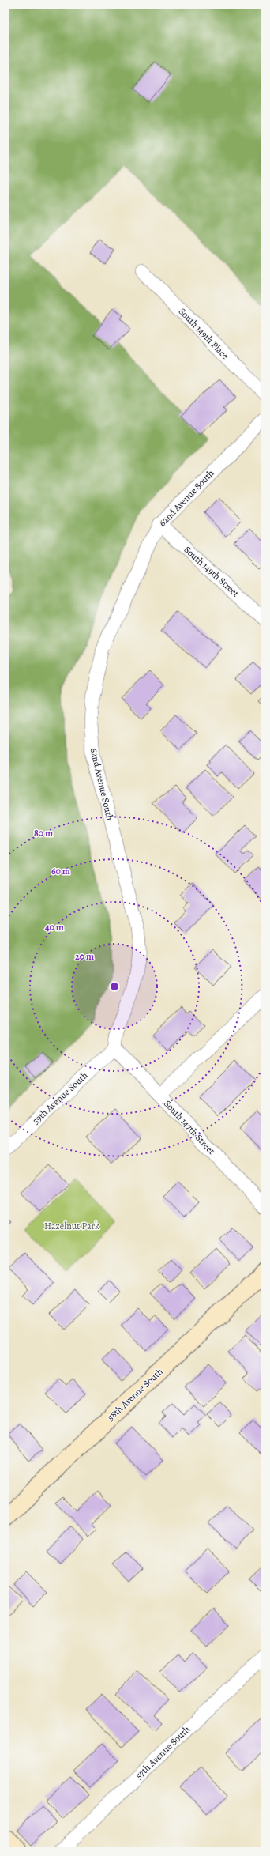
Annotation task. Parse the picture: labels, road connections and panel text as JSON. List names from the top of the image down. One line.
{"streets":{"street":["South 149th Place","62nd Avenue South","South 149th Street","59th Avenue South","South 147th Street","58th Avenue South","57th Avenue South"]},"crossings":[["62nd Avenue South","South 149th Street"],["62nd Avenue South","59th Avenue South"],["62nd Avenue South","South 147th Street"],["59th Avenue South","South 147th Street"]],"parks":["Hazelnut Park"],"rings":["80 m","60 m","40 m","20 m"]}
